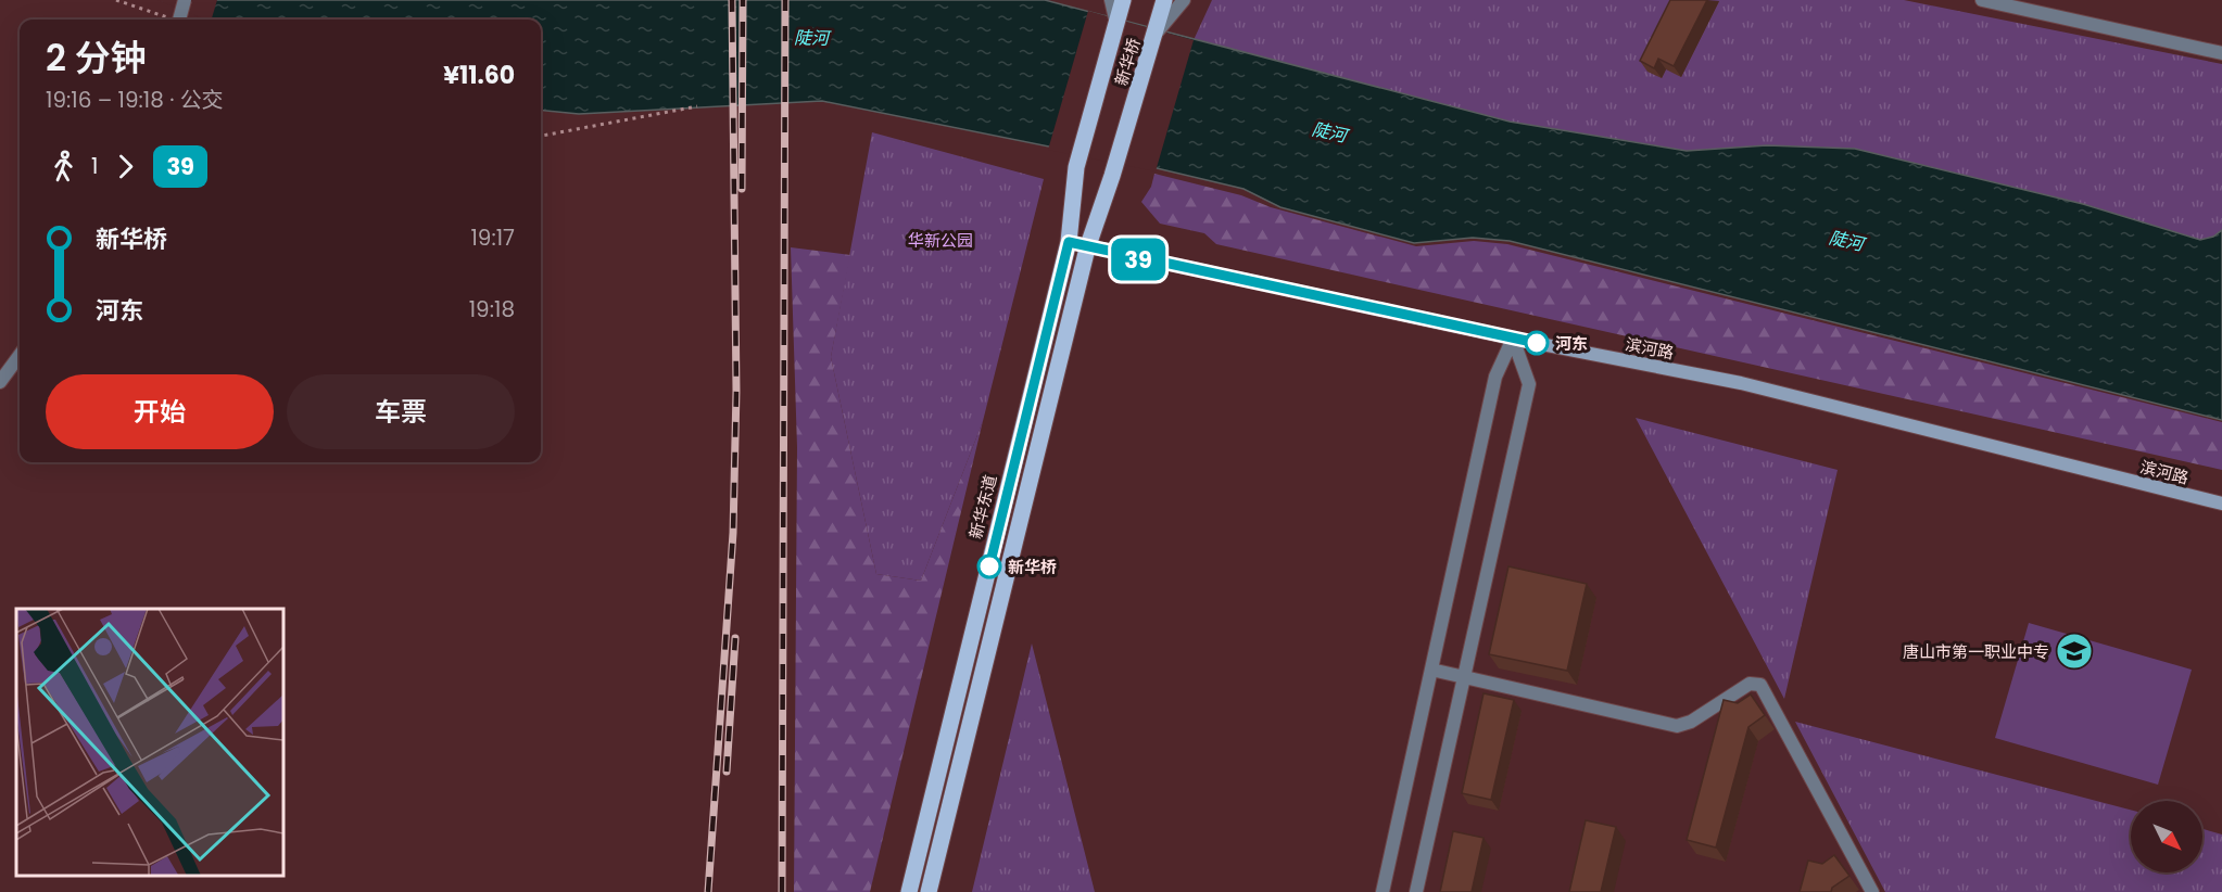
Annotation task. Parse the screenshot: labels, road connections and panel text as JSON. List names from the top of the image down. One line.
{"streets":{"main road":["新华桥","滨河路","新华东道"]},"crossings":[["新华桥","滨河路"],["新华桥","新华东道"],["滨河路","新华东道"]],"water":["陡河"],"parks":["华新公园"],"places":{"other":["河东","新华桥"],"school or university":["唐山市第一职业中专"]},"lines":["bus line 39"],"north":"bottom right","page":{"on_map":"39","heading":["2 分钟","19:16 – 19:18 · 公交","¥11.60"],"legs":["1","39"],"list":[{"name":"新华桥","value":"19:17"},{"name":"河东","value":"19:18"}],"buttons":["开始","车票"]}}
